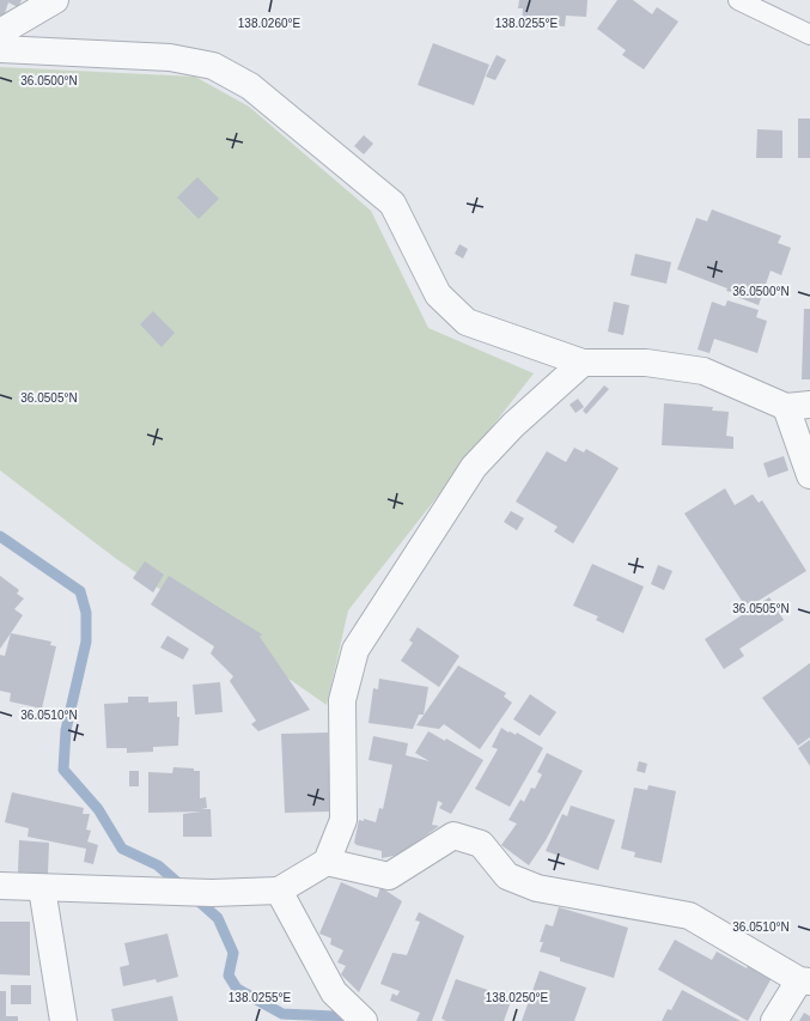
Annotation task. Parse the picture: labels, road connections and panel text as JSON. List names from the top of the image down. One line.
{"coordinates":["138.0260°E","138.0255°E","36.0500°N","36.0505°N","36.0510°N","138.0250°E"]}
